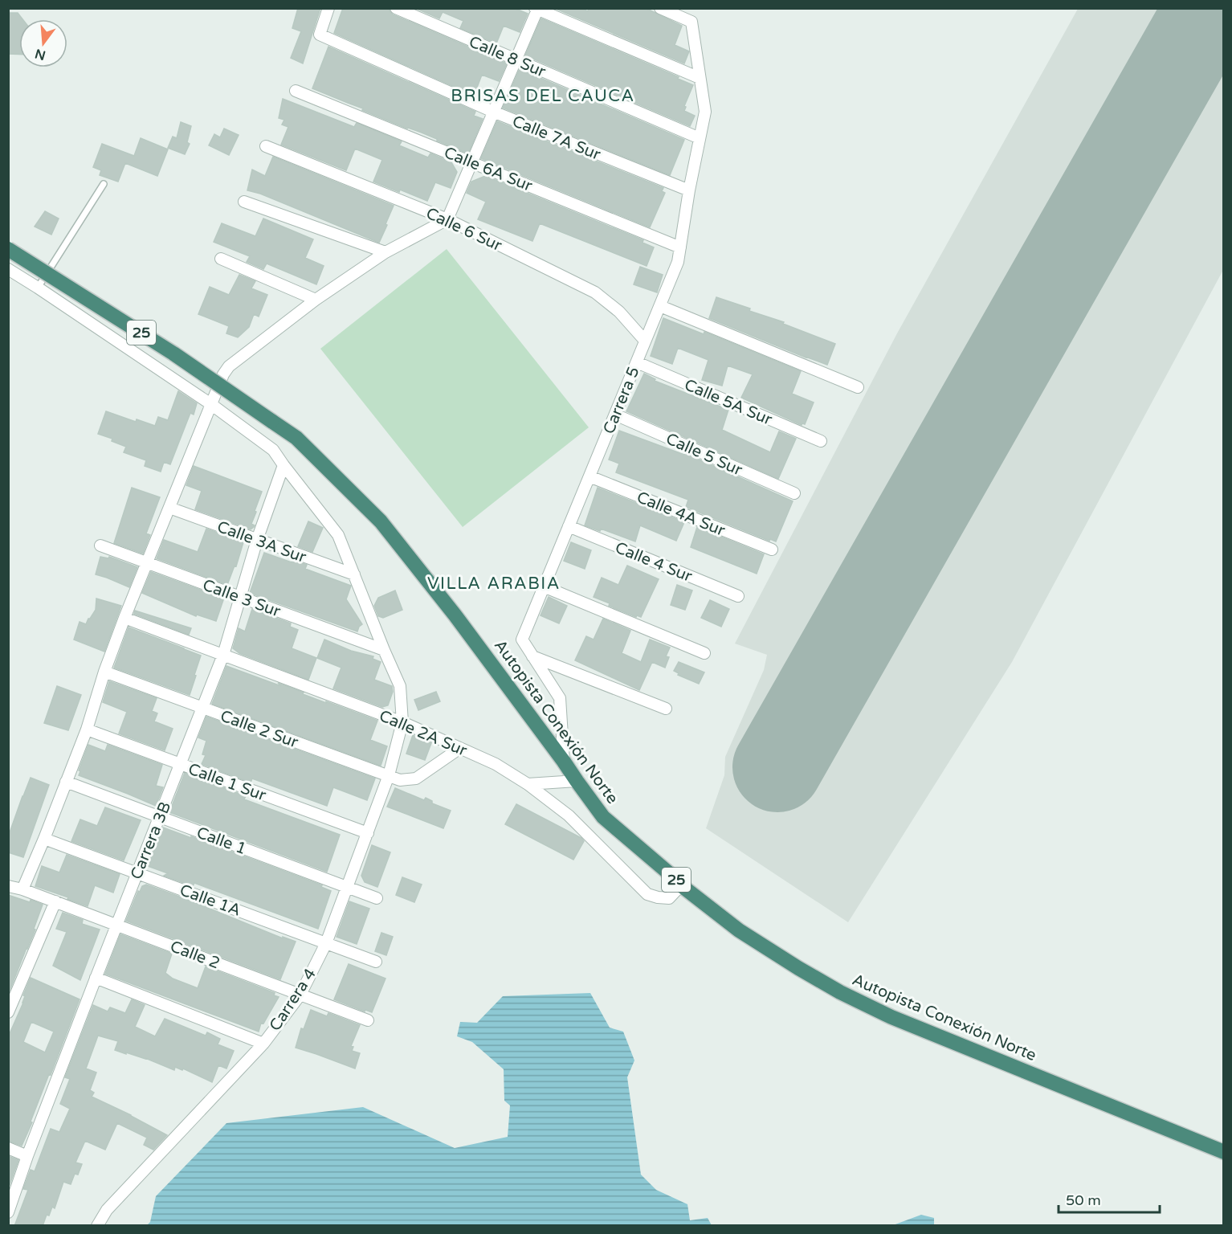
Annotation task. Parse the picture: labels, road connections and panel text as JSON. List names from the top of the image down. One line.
{"streets":{"highway":["25","Autopista Conexión Norte"],"street":["Calle 8 Sur","Calle 7A Sur","Calle 6A Sur","Calle 6 Sur","Carrera 5","Calle 5A Sur","Calle 5 Sur","Calle 4A Sur","Calle 3A Sur","Calle 4 Sur","Calle 3 Sur","Calle 2 Sur","Calle 2A Sur","Calle 1 Sur","Carrera 3B","Calle 1","Calle 1A","Calle 2","Carrera 4"]},"crossings":[["Calle 8 Sur","Carrera 5"],["Calle 7A Sur","Carrera 5"],["Calle 6A Sur","Carrera 5"],["Calle 6 Sur","Carrera 5"],["Carrera 5","Calle 5A Sur"],["Carrera 5","Calle 5 Sur"],["Carrera 5","Calle 4A Sur"],["Carrera 5","Calle 4 Sur"],["Carrera 5","Autopista Conexión Norte"],["Calle 3A Sur","Carrera 3B"],["Calle 3A Sur","Carrera 4"],["Calle 3 Sur","Carrera 3B"],["Calle 3 Sur","Carrera 4"],["Autopista Conexión Norte","Calle 2A Sur"],["Calle 2 Sur","Calle 2A Sur"],["Calle 2 Sur","Carrera 3B"],["Calle 2 Sur","Carrera 4"],["Calle 2A Sur","Carrera 3B"],["Calle 2A Sur","Carrera 4"],["Calle 1 Sur","Carrera 3B"],["Calle 1 Sur","Carrera 4"],["Carrera 3B","Calle 1"],["Carrera 3B","Calle 1A"],["Carrera 3B","Calle 2"],["Carrera 3B","Carrera 4"],["Calle 1","Carrera 4"],["Calle 1A","Carrera 4"],["Calle 2","Carrera 4"]],"districts":["BRISAS DEL CAUCA","VILLA ARABIA"],"scale_bar":"50 m","north":"bottom"}
